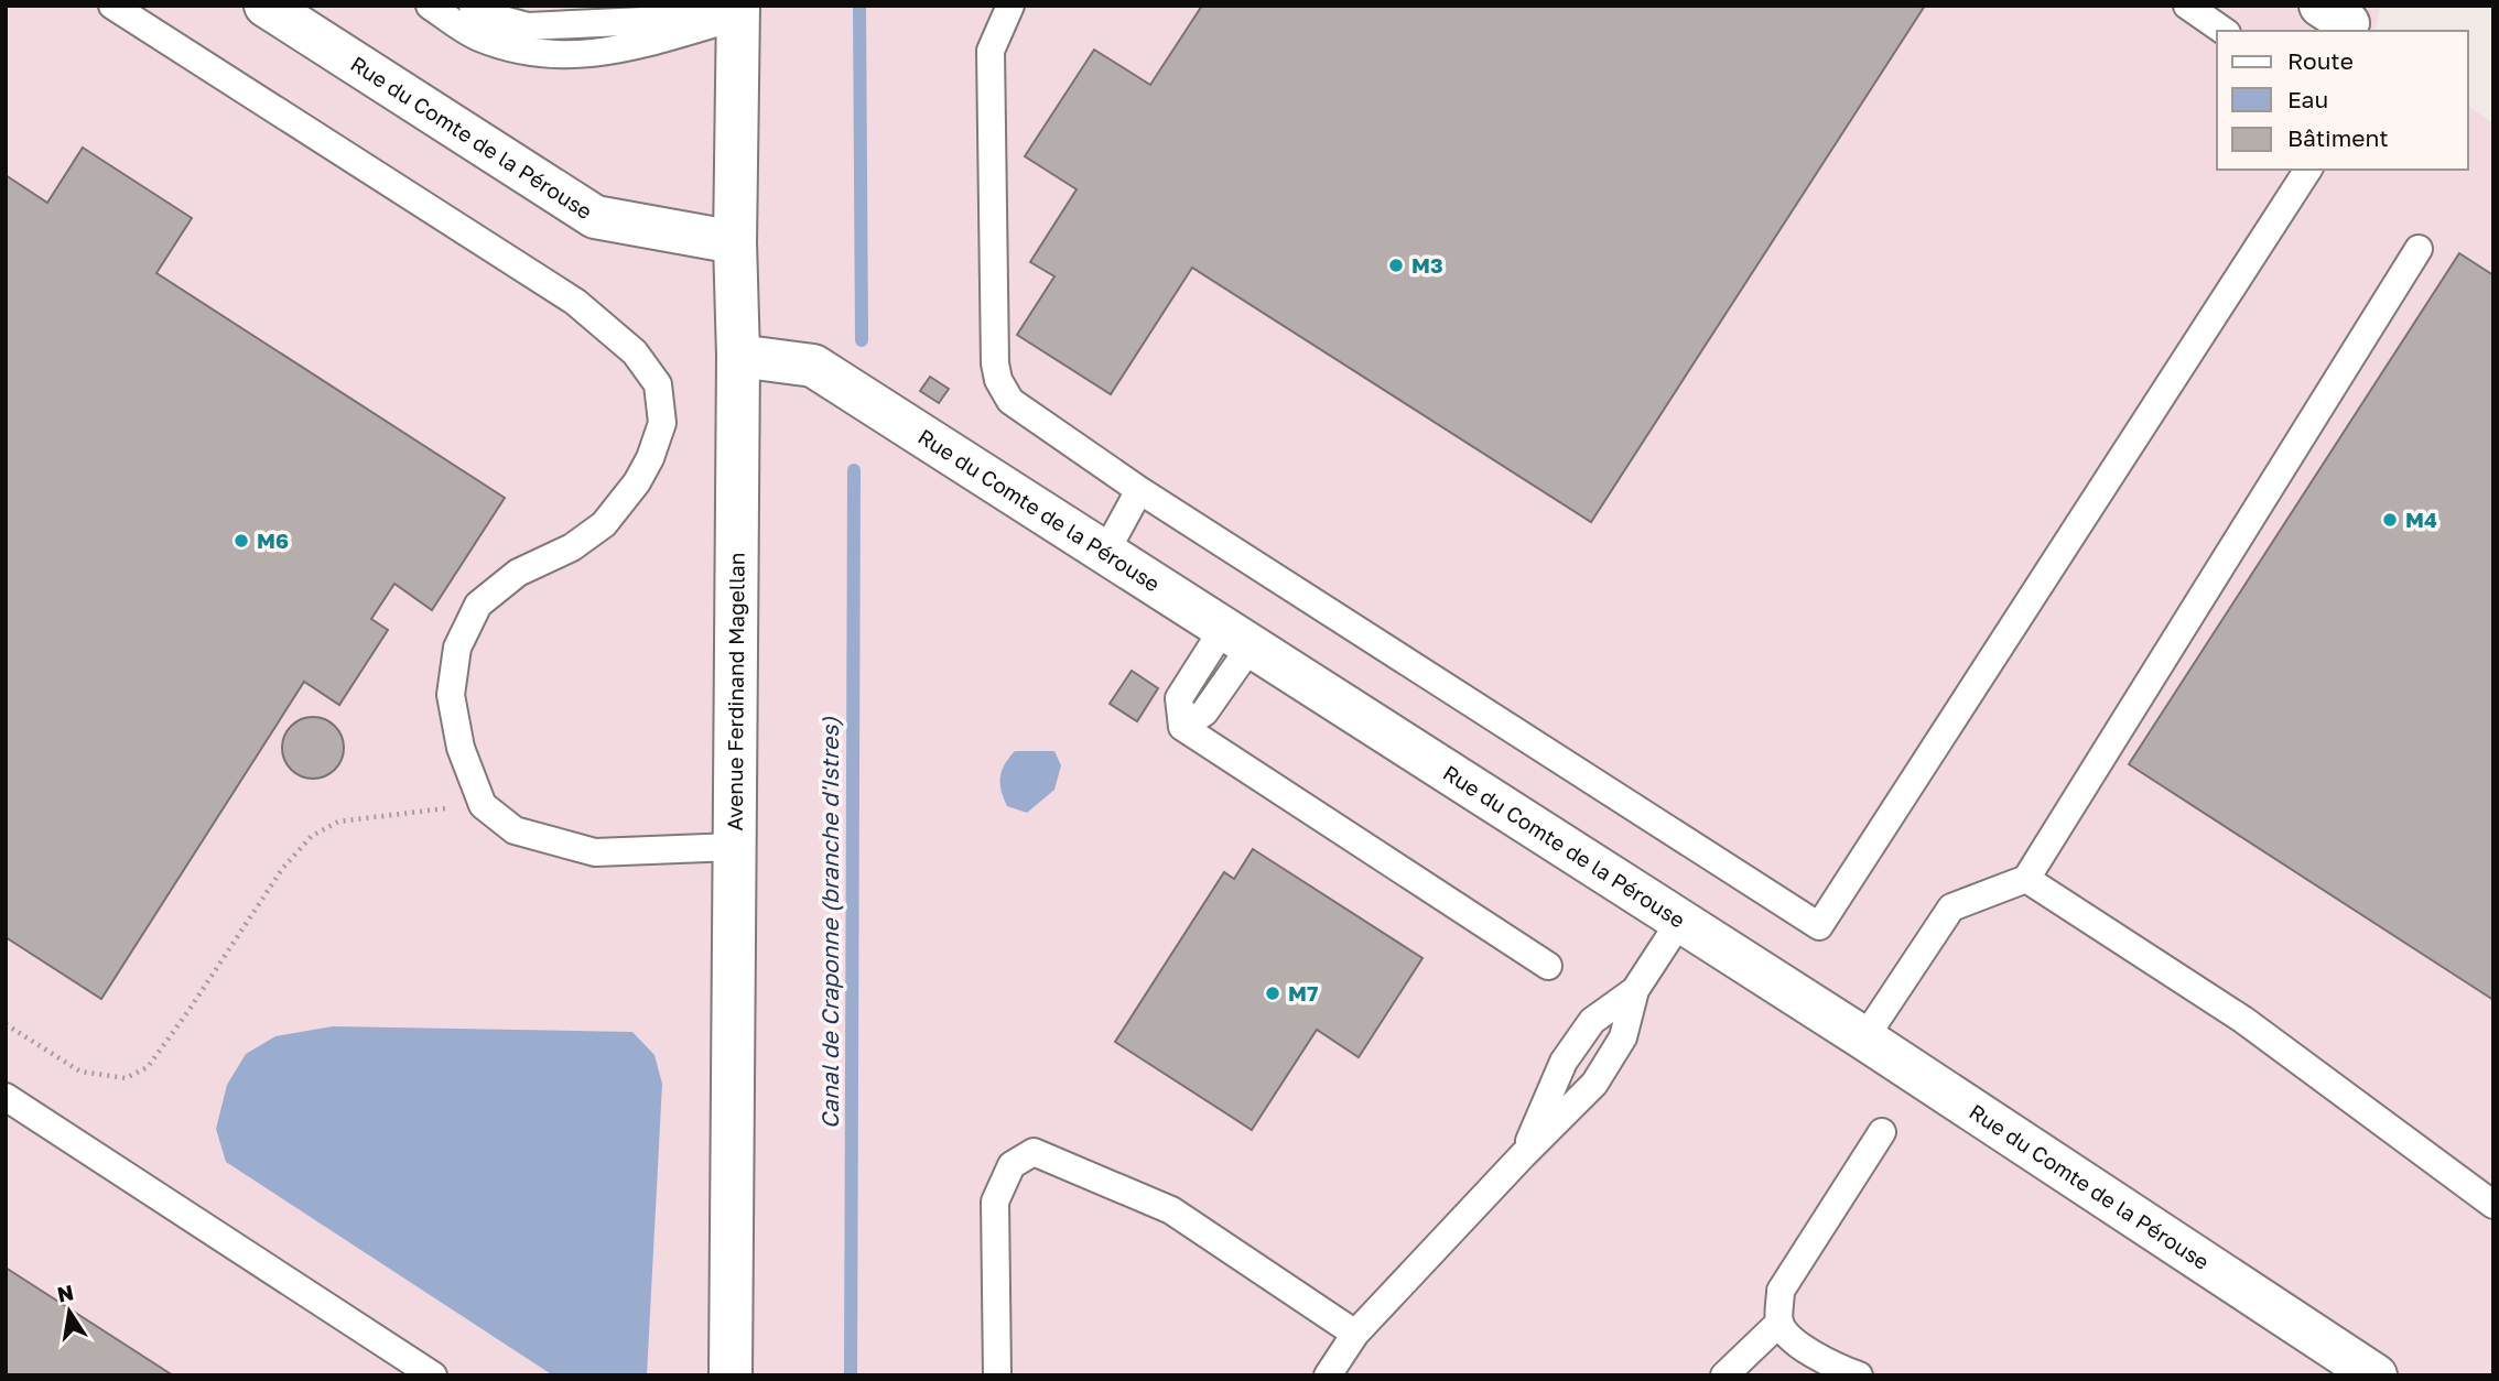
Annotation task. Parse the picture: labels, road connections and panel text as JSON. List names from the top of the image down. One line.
{"streets":{"street":["Rue du Comte de la Pérouse","Avenue Ferdinand Magellan"]},"crossings":[["Rue du Comte de la Pérouse","Avenue Ferdinand Magellan"]],"water":["Canal de Craponne (branche d'Istres)"],"places":["M3","M4","M6","M7"],"legend":["Route","Eau","Bâtiment"],"north":"top"}
